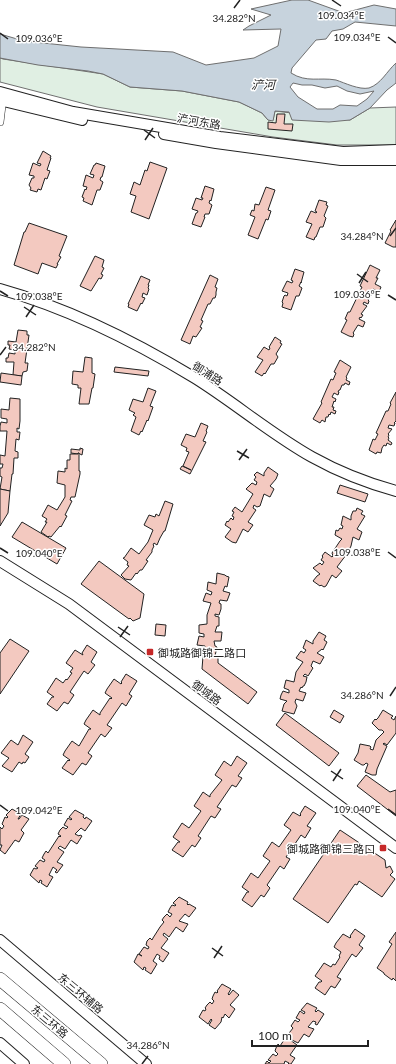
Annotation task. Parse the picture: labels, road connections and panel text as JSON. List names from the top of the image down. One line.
{"streets":{"highway":["东三环路"],"main road":["浐河东路","御浦路","御城路","东三环辅路"]},"water":["浐河"],"places":{"transit":["御城路御锦二路口","御城路御锦三路口"]},"scale_bar":"100 m","coordinates":["109.034°E","34.282°N","109.036°E","34.284°N","109.038°E","109.040°E","34.286°N","109.042°E"]}
